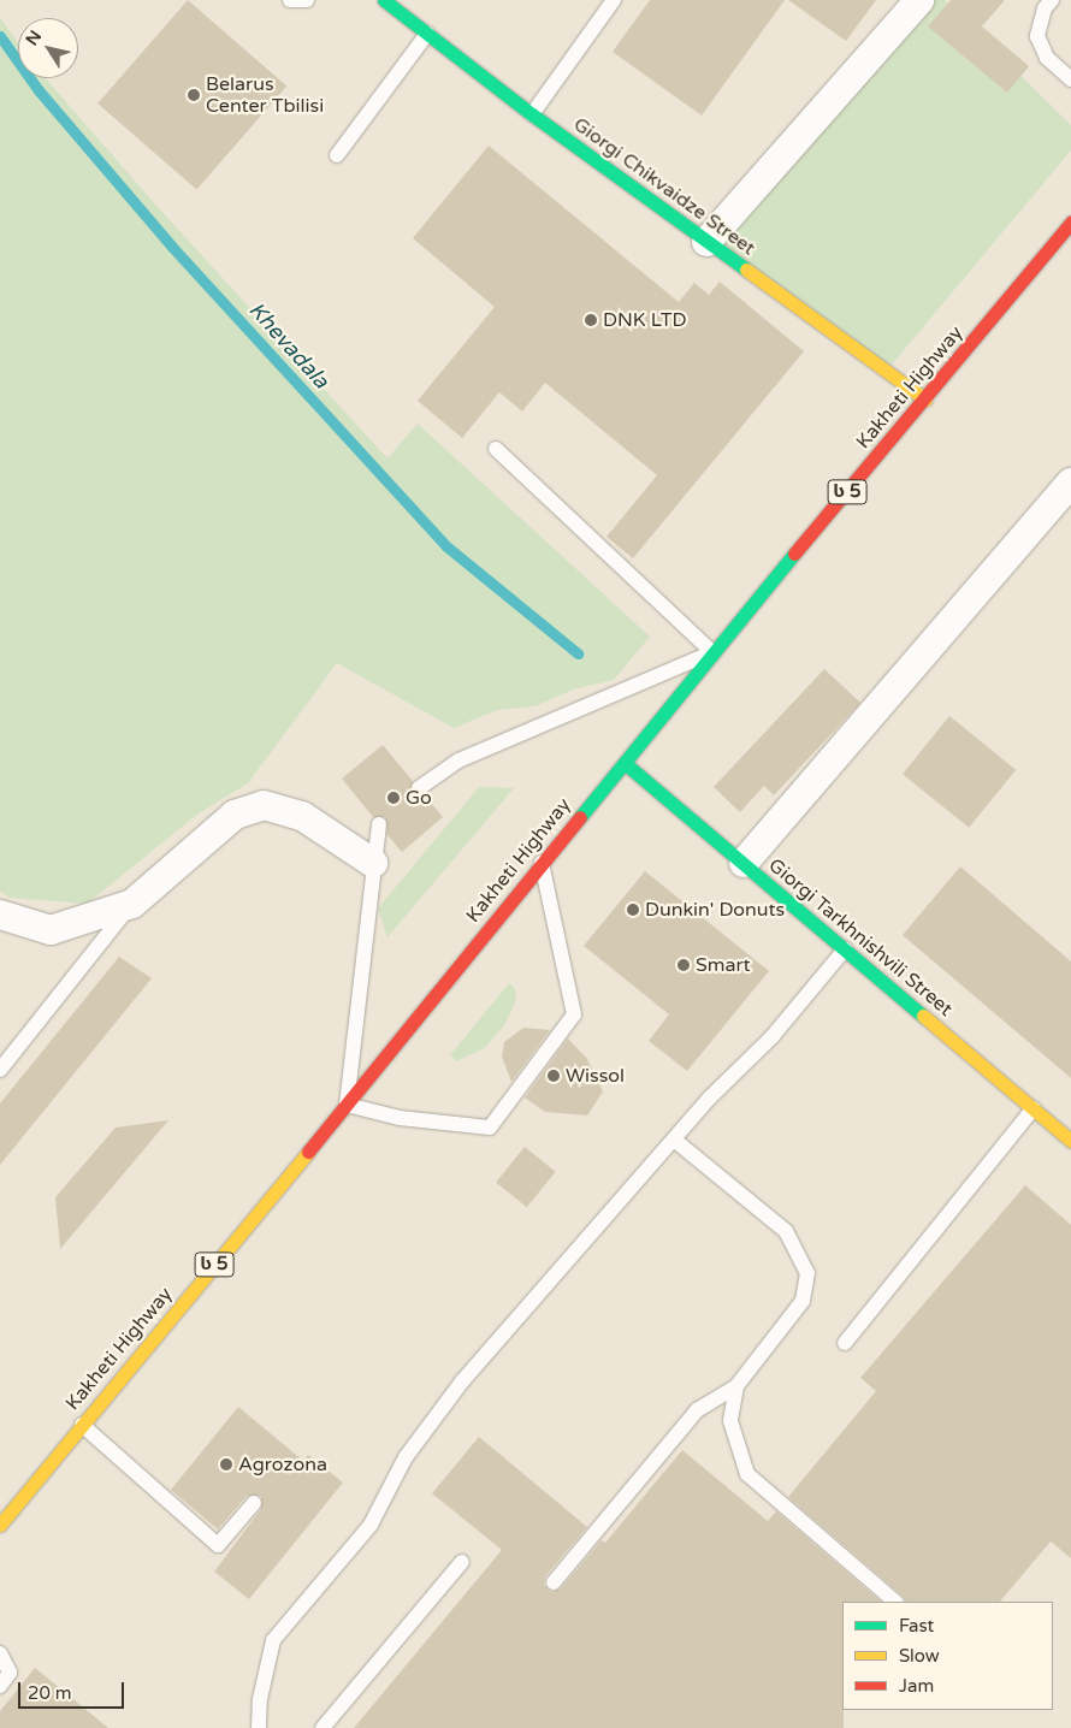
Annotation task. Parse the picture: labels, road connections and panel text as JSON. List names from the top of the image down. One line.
{"streets":{"main road":["Giorgi Chikvaidze Street","Kakheti Highway","ს 5","Giorgi Tarkhnishvili Street"]},"crossings":[["Giorgi Chikvaidze Street","Kakheti Highway"],["Kakheti Highway","Giorgi Tarkhnishvili Street"]],"water":["Khevadala"],"places":["Belarus Center Tbilisi","DNK LTD","Go","Dunkin' Donuts","Smart","Wissol","Agrozona"],"legend":["Fast","Slow","Jam"],"scale_bar":"20 m","north":"top left"}
